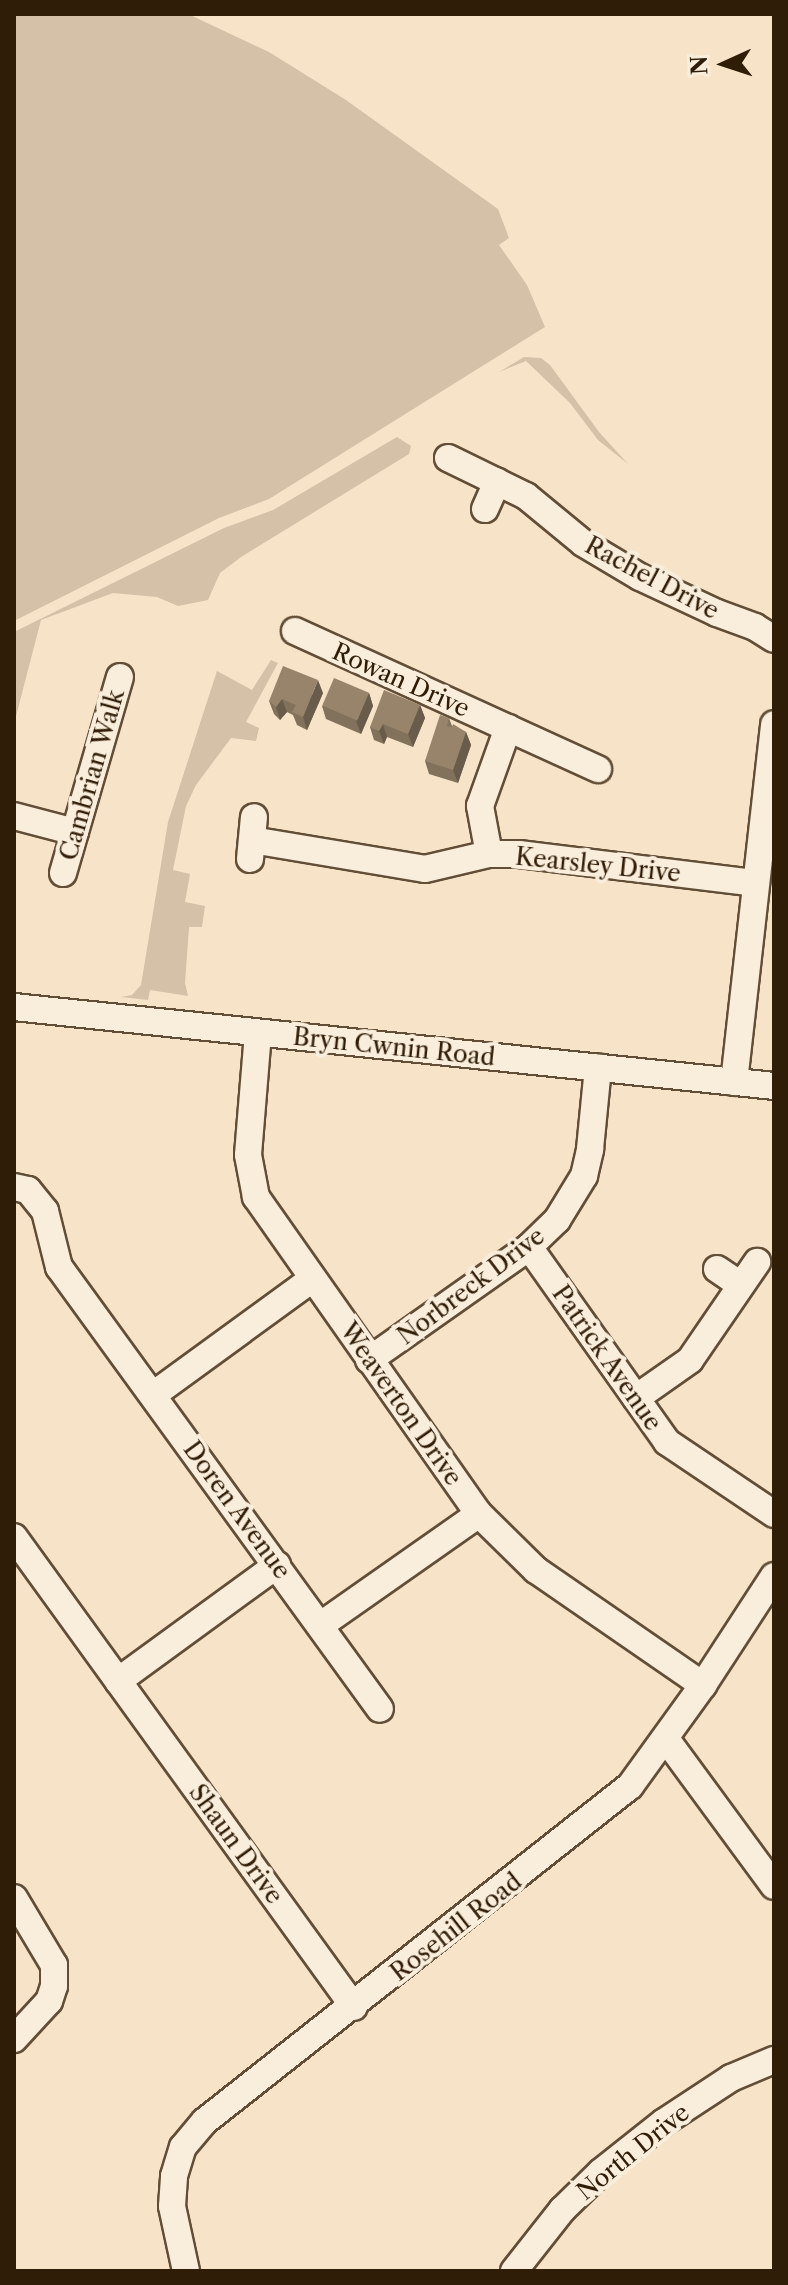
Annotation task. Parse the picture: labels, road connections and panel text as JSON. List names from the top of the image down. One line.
{"streets":{"street":["Rachel Drive","Rowan Drive","Cambrian Walk","Kearsley Drive","Bryn Cwnin Road","Norbreck Drive","Patrick Avenue","Weaverton Drive","Doren Avenue","Shaun Drive","Rosehill Road","North Drive"]},"crossings":[["Bryn Cwnin Road","Norbreck Drive"],["Bryn Cwnin Road","Weaverton Drive"],["Norbreck Drive","Patrick Avenue"],["Norbreck Drive","Weaverton Drive"],["Weaverton Drive","Rosehill Road"],["Shaun Drive","Rosehill Road"]],"north":"left"}
